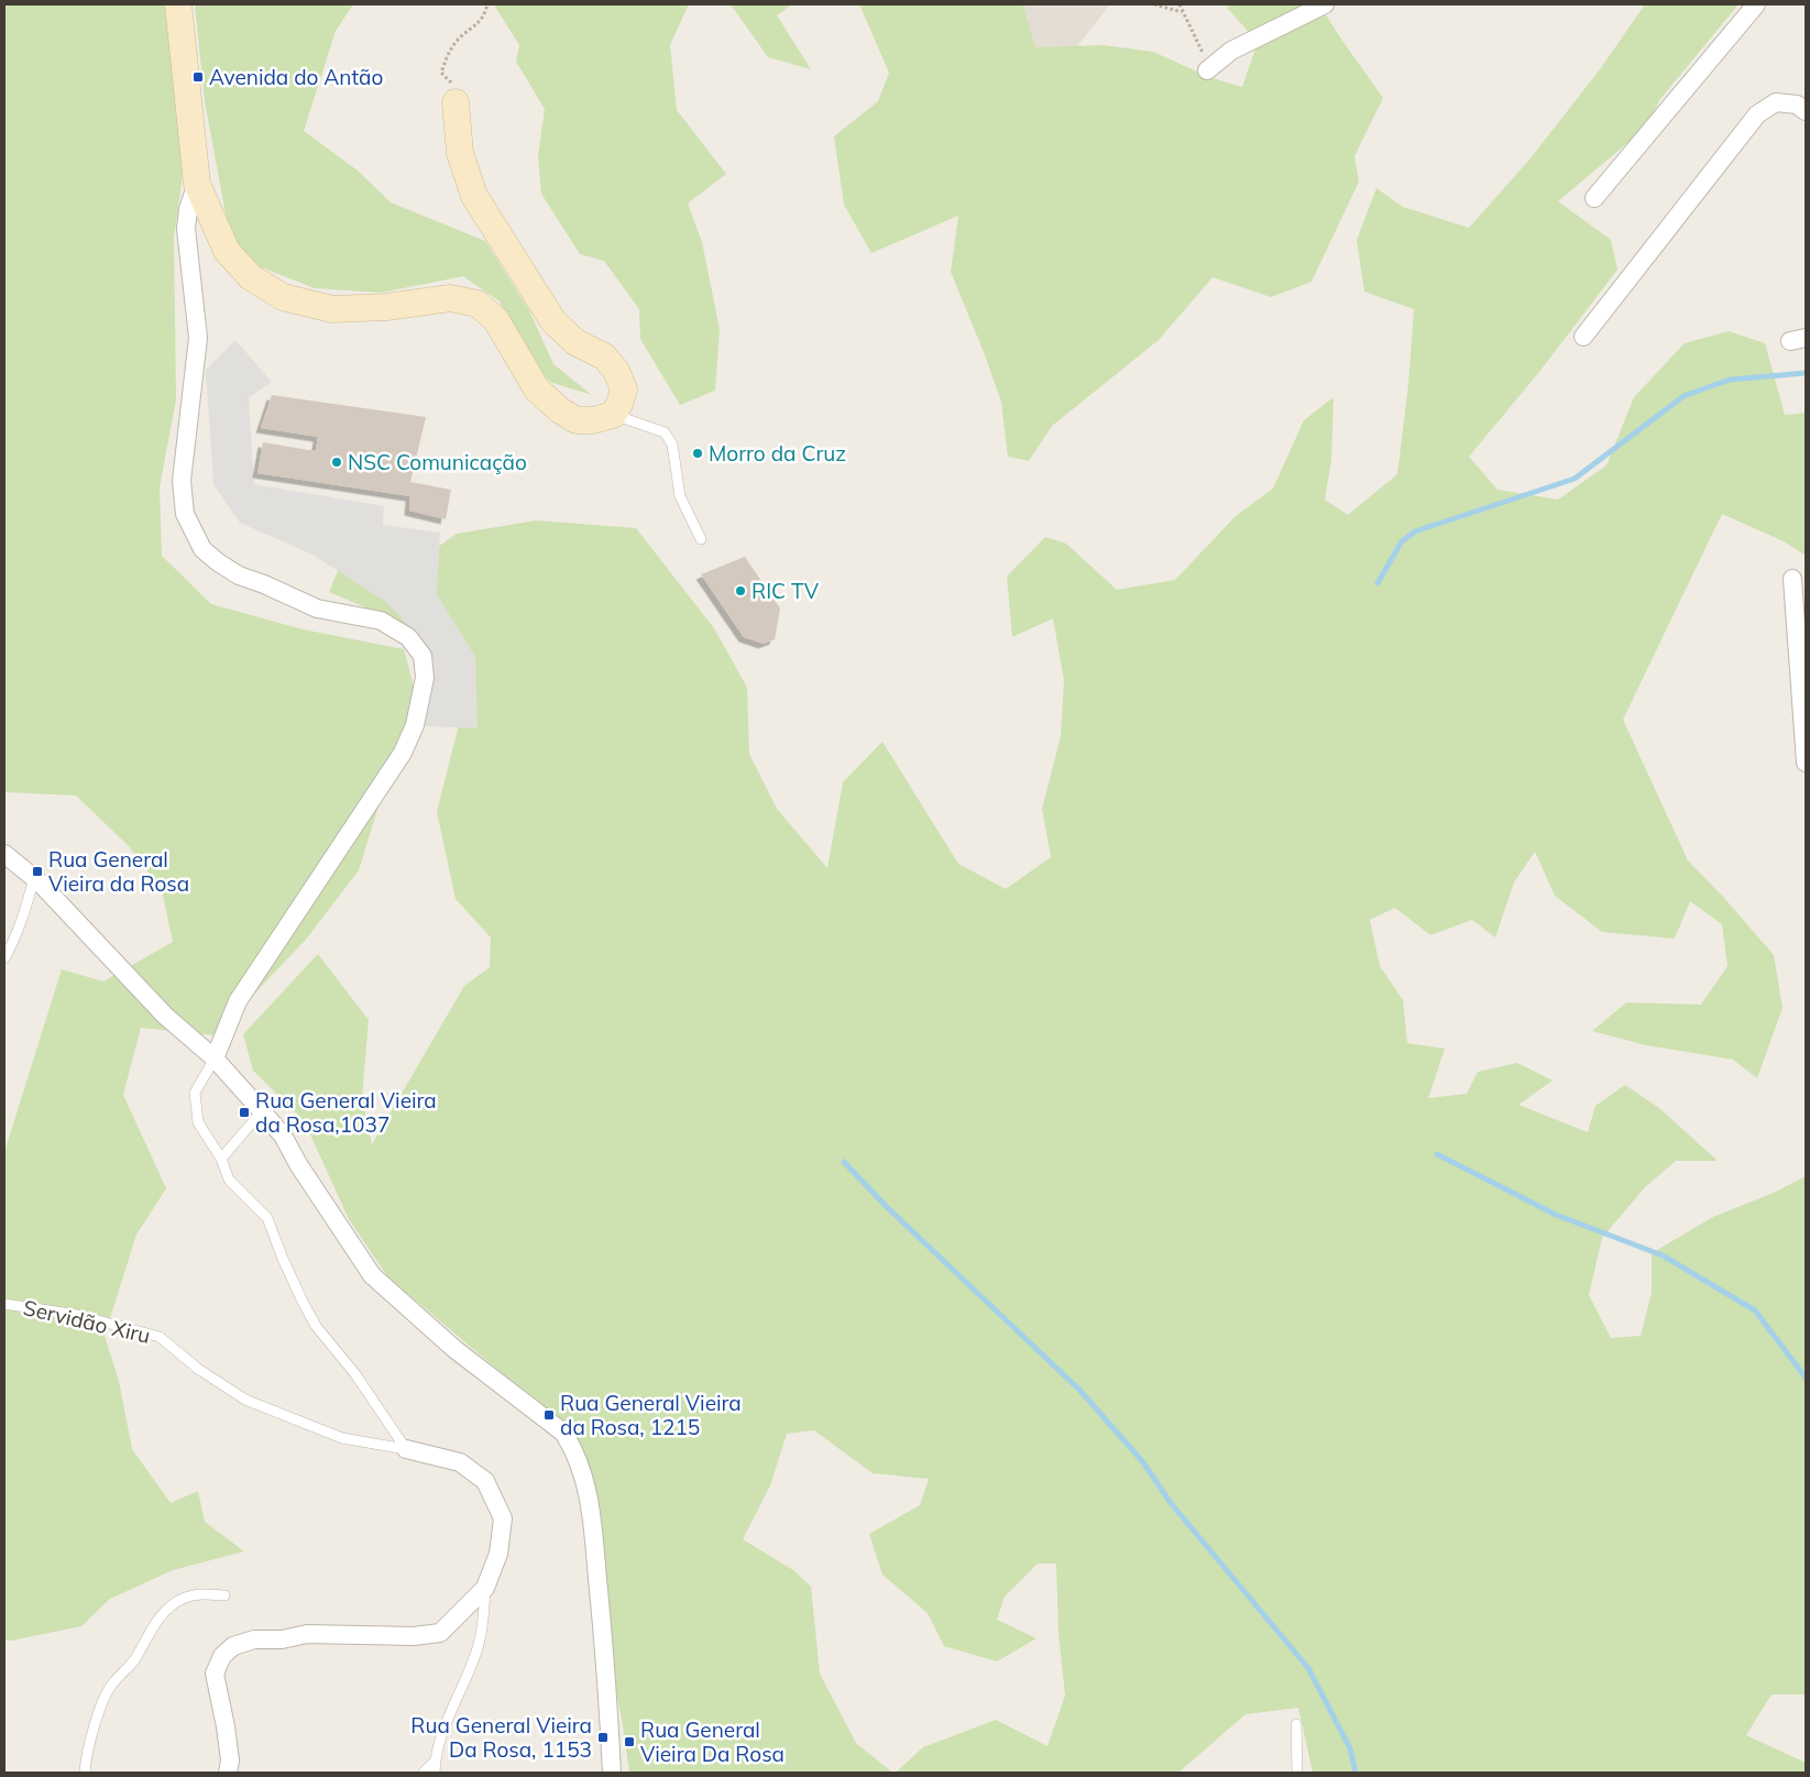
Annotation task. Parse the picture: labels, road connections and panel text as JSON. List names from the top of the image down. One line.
{"streets":{"lane":["Servidão Xiru"]},"places":{"transit":["Avenida do Antão","Rua General Vieira da Rosa","Rua General Vieira da Rosa,1037","Rua General Vieira da Rosa, 1215","Rua General Vieira Da Rosa, 1153","Rua General Vieira Da Rosa"],"other":["Morro da Cruz","NSC Comunicação","RIC TV"]}}
